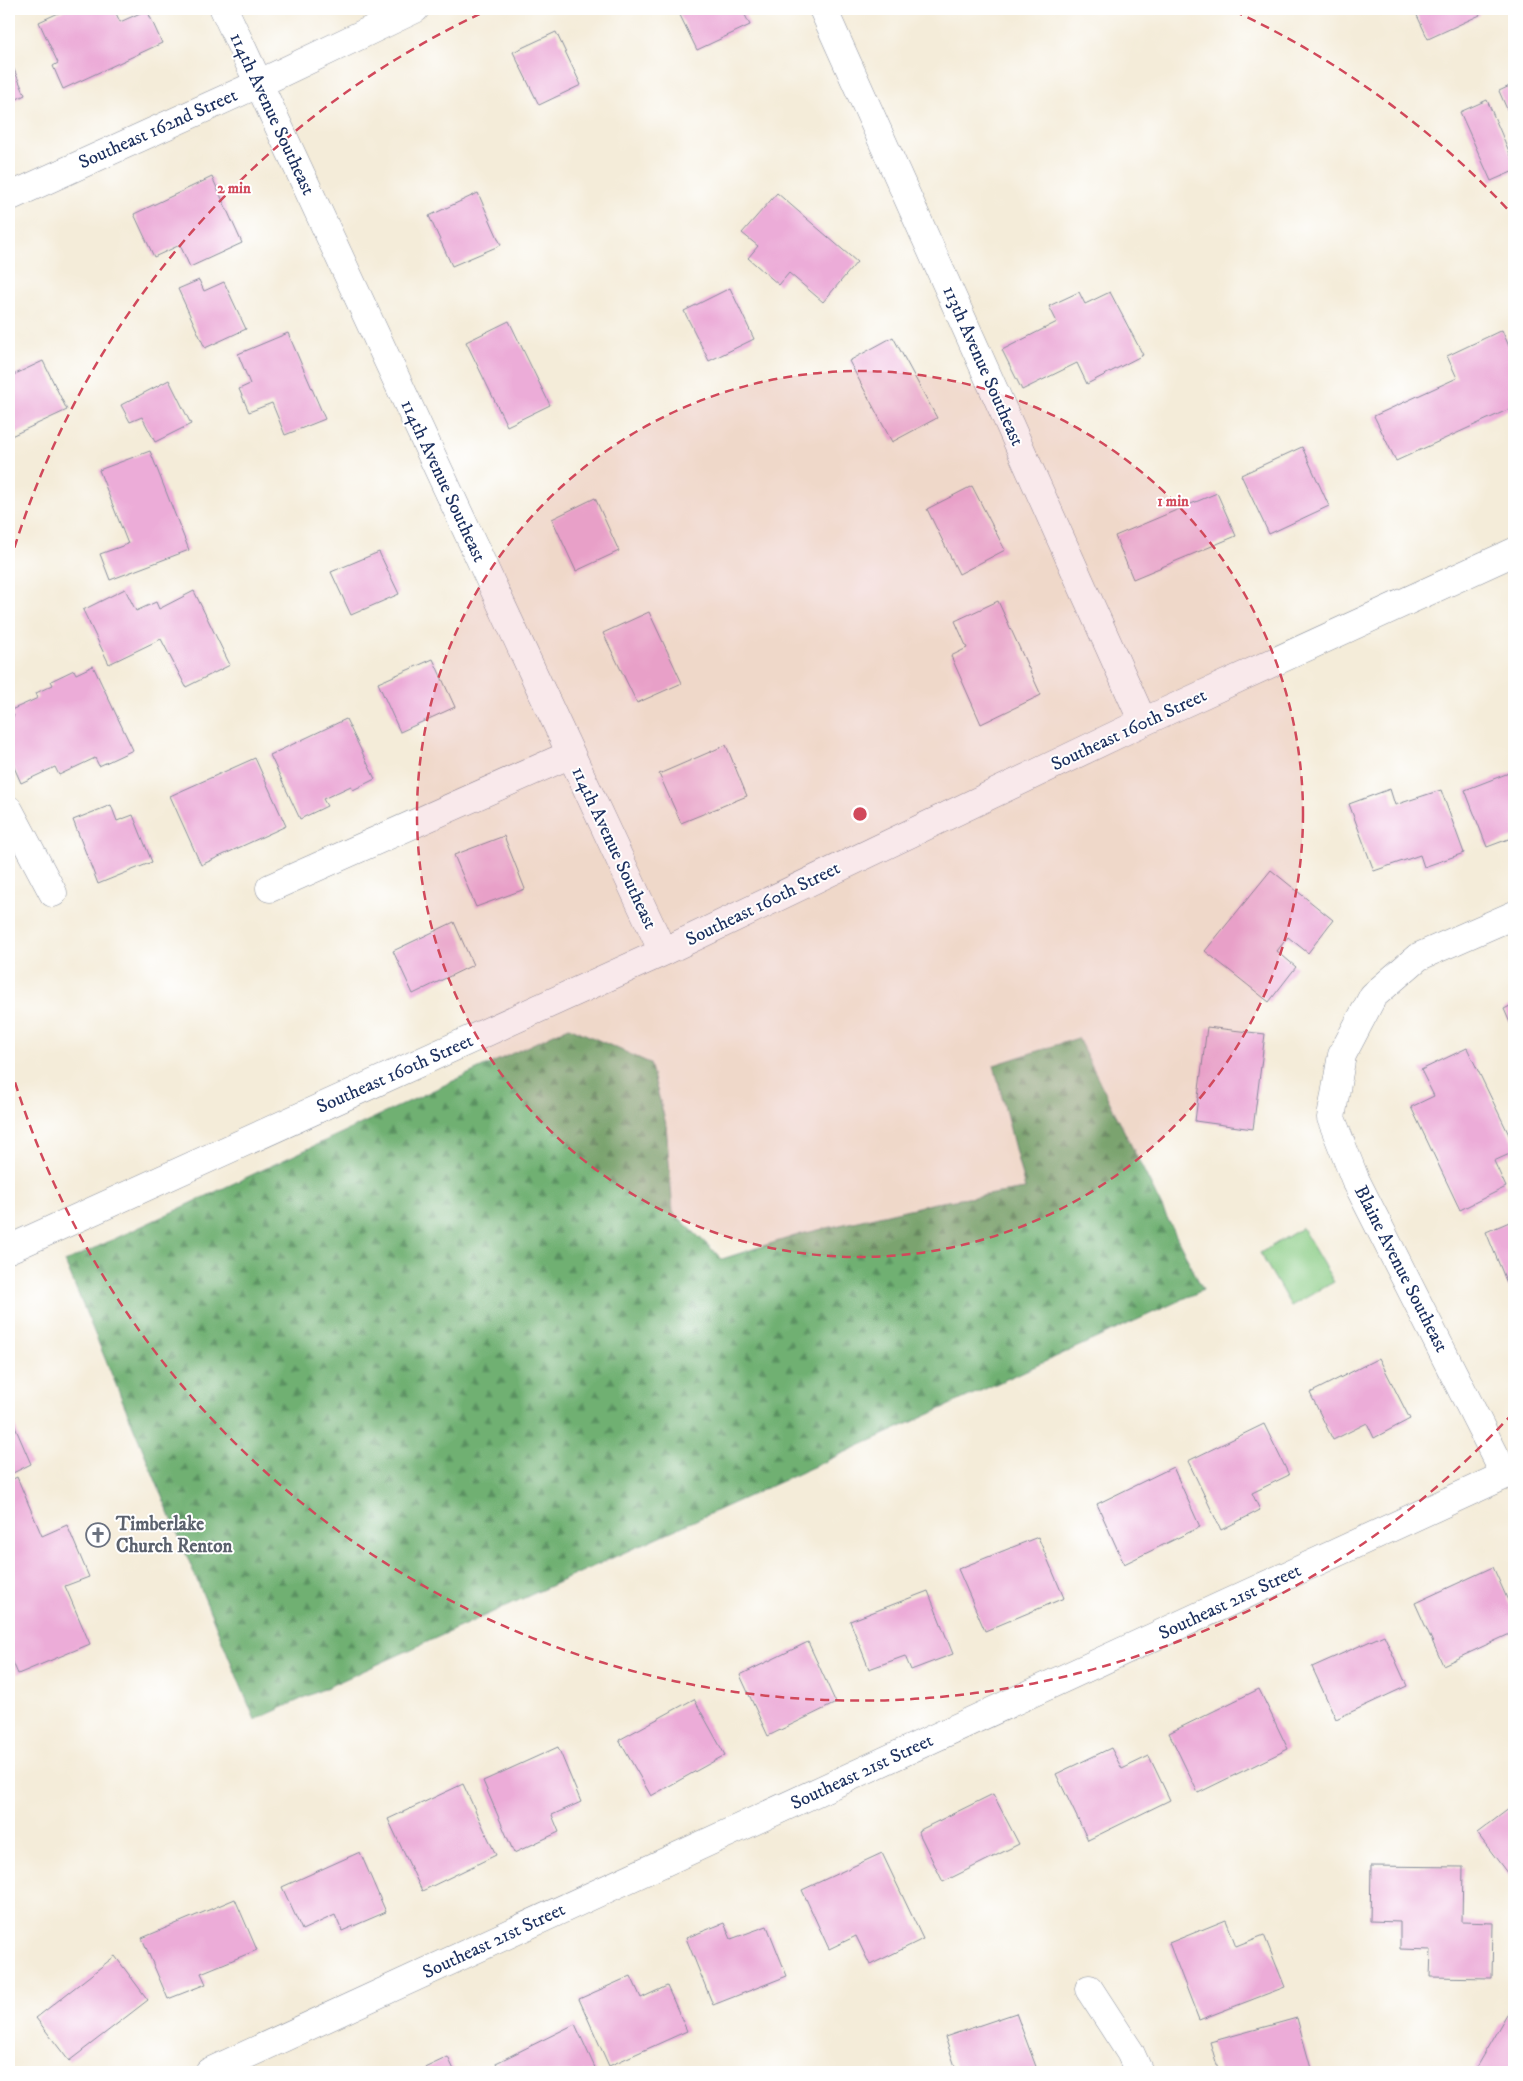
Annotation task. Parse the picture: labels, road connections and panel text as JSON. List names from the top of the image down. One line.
{"streets":{"street":["114th Avenue Southeast","Southeast 162nd Street","113th Avenue Southeast","Southeast 160th Street","Blaine Avenue Southeast","Southeast 21st Street"]},"crossings":[["114th Avenue Southeast","Southeast 162nd Street"],["114th Avenue Southeast","Southeast 160th Street"],["113th Avenue Southeast","Southeast 160th Street"],["Blaine Avenue Southeast","Southeast 21st Street"]],"places":{"church":["Timberlake Church Renton"]},"rings":["2 min","1 min"]}
